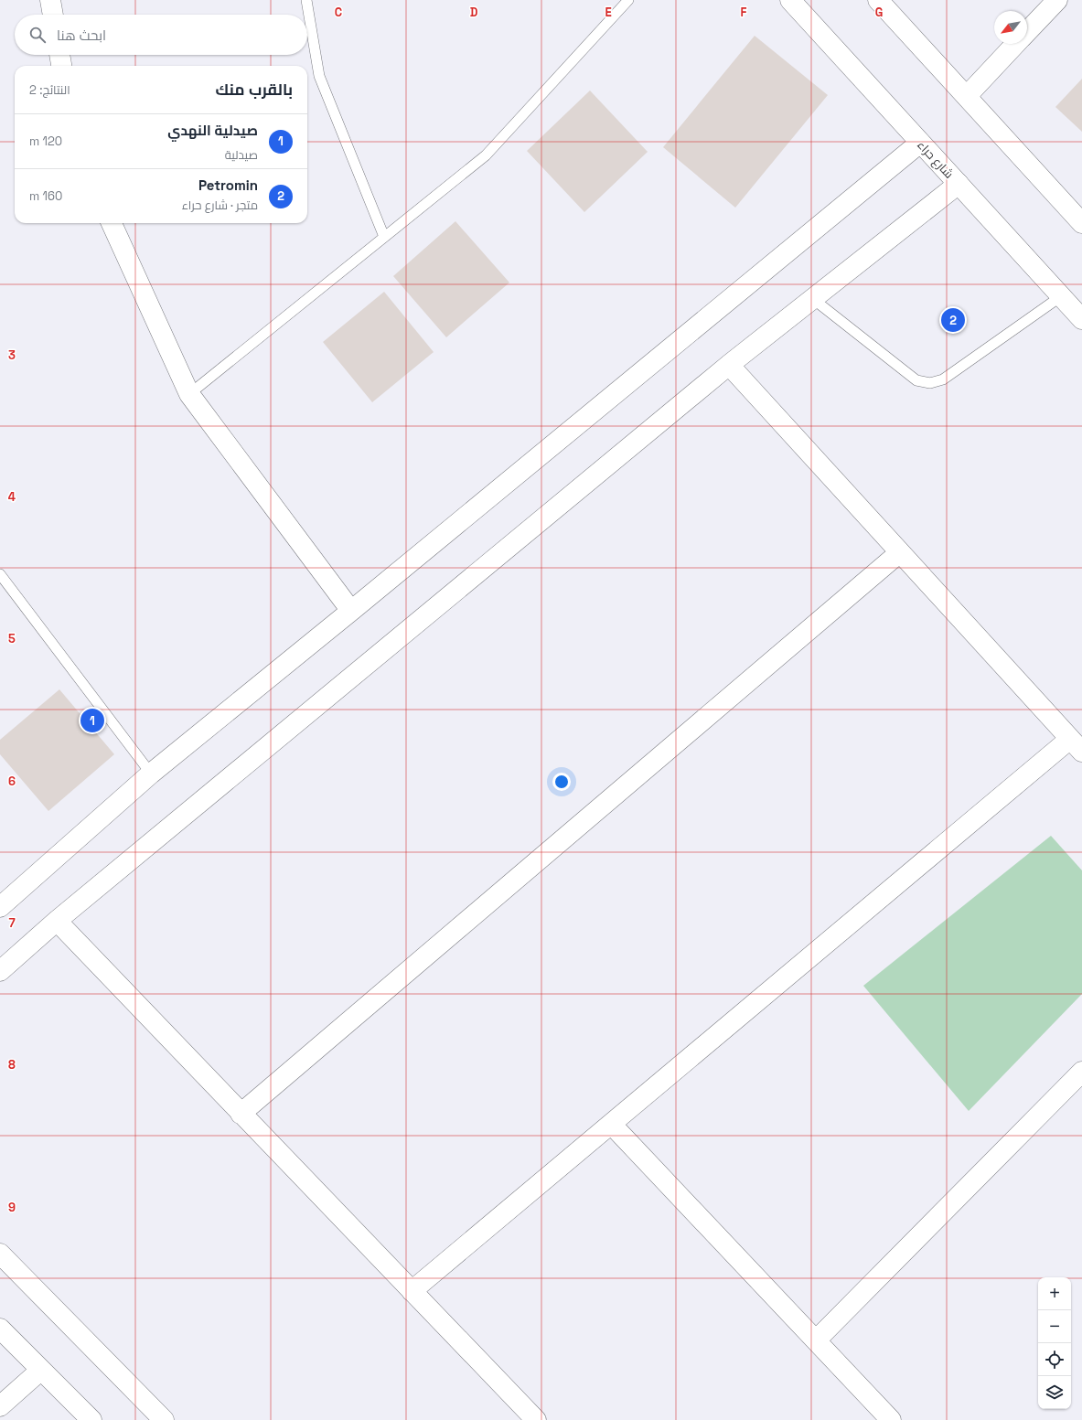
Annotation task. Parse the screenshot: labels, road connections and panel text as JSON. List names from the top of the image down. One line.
{"streets":{"street":["شارع حراء"]},"north":"bottom left","page":{"search":"ابحث هنا","heading":["بالقرب منك","النتائج: 2"],"list":[{"mark":"1","name":"صيدلية النهدي","note":"صيدلية","value":"120 m"},{"mark":"2","name":"Petromin","note":"متجر · شارع حراء","value":"160 m"}],"pins":["2","1"],"map_buttons":["+","−"]},"grid":{"columns":["C","D","E","F","G"],"rows":["3","4","5","6","7","8","9"]}}
